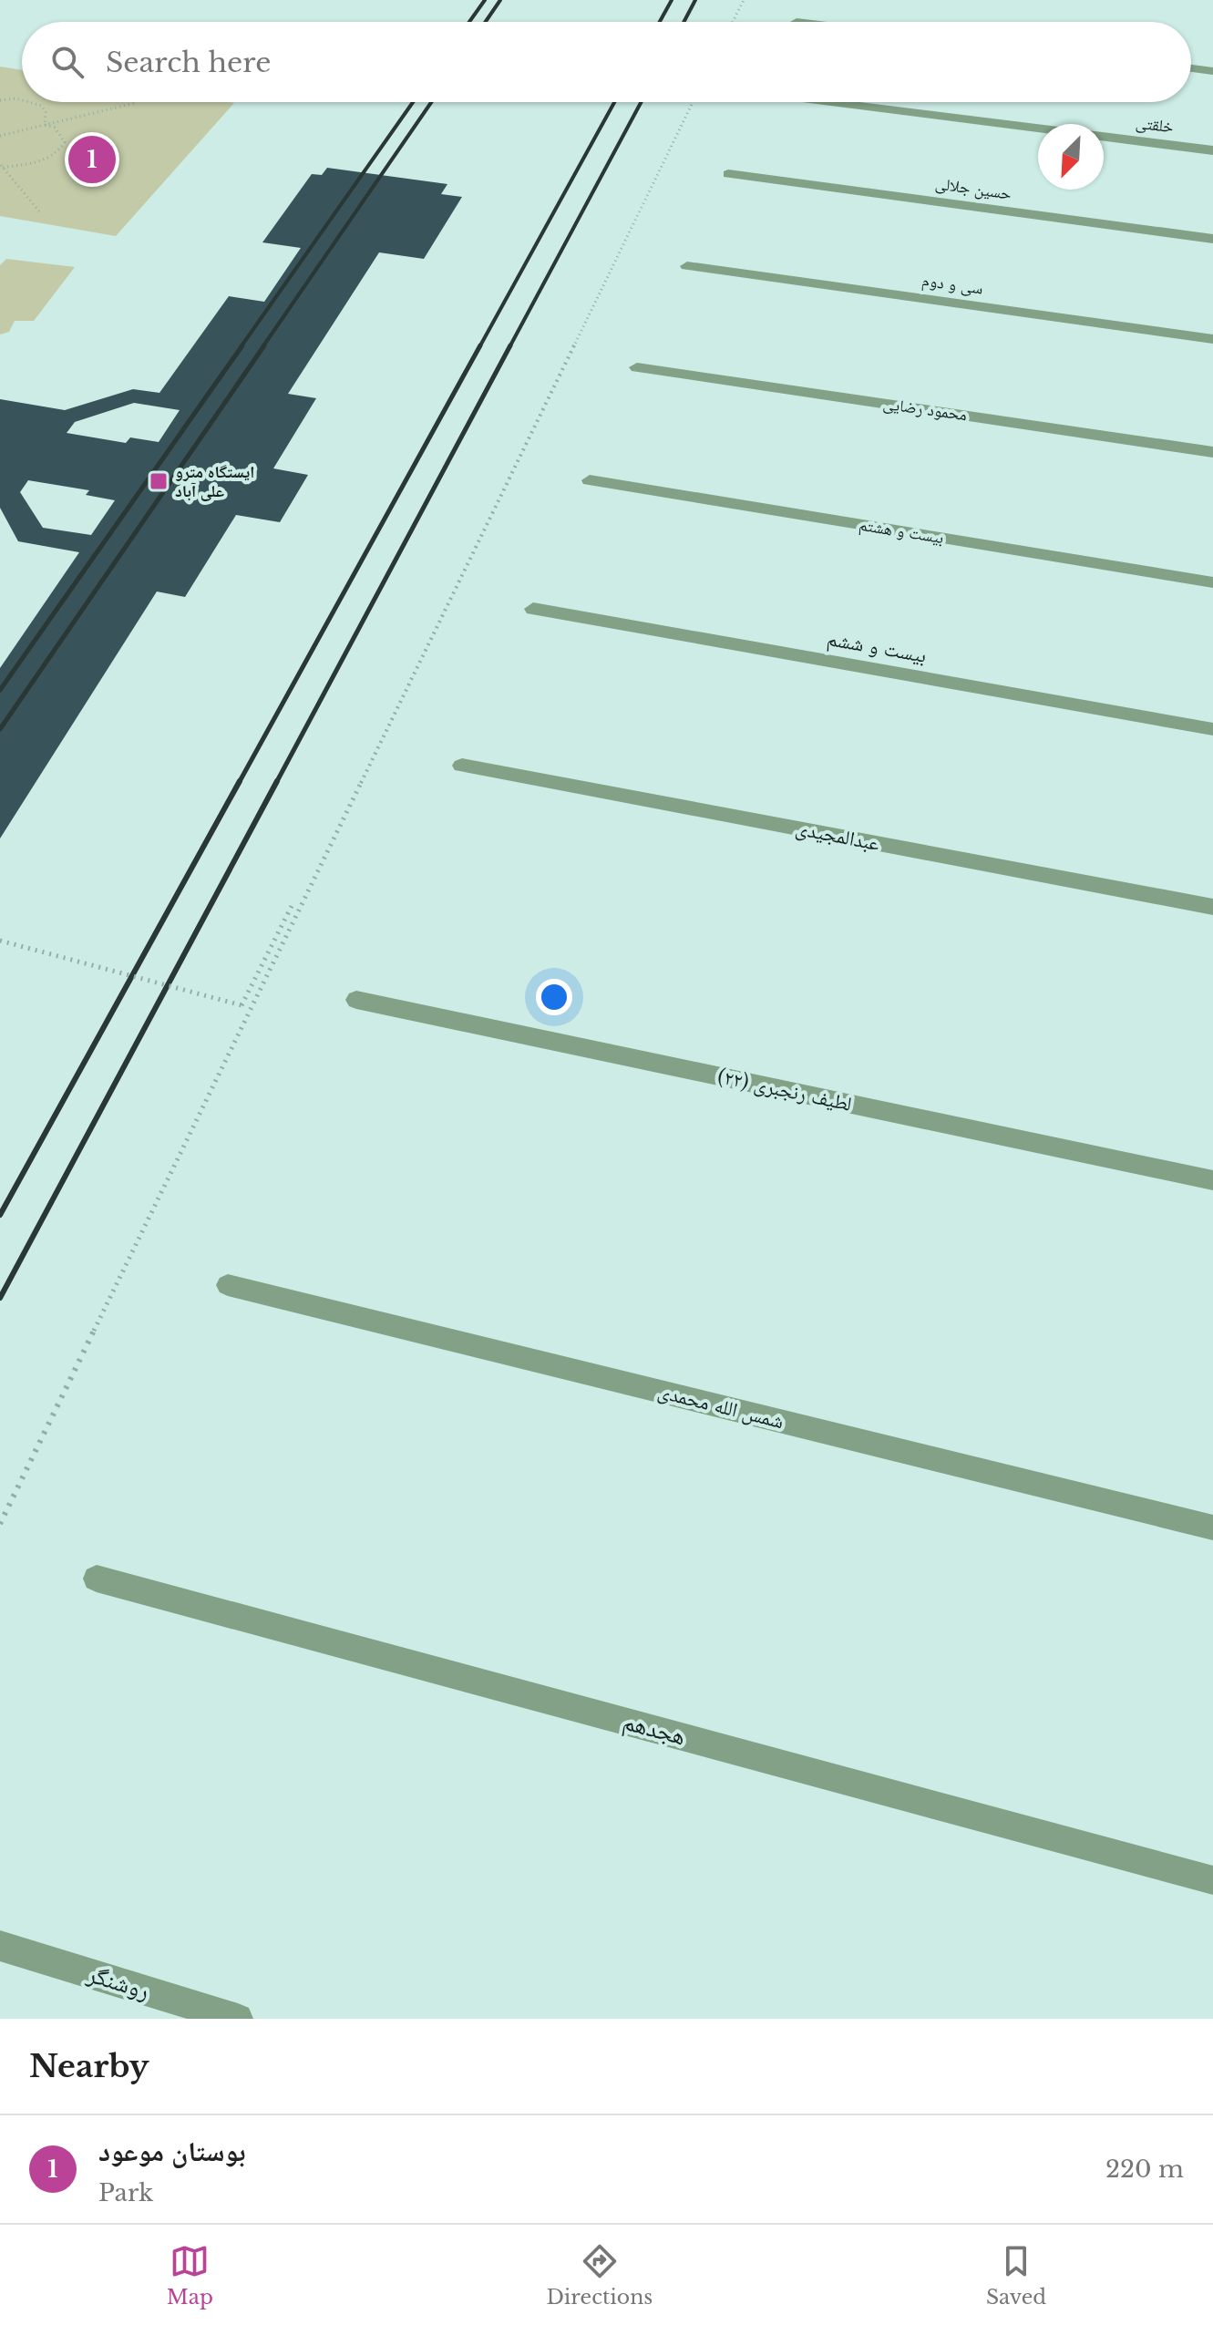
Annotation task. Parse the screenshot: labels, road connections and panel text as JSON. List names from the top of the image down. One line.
{"streets":{"street":["خلقتی","حسین جلالی","سی و دوم","محمود رضایی","بیست و هشتم","بیست و ششم","عبدالمجیدی","لطیف رنجبری (۲۲)","شمس الله محمدی","هجدهم","روشنگر"]},"places":{"transit":["ایستگاه مترو علی آباد"]},"north":"bottom left","page":{"search":"Search here","pins":"1","heading":"Nearby","list":[{"mark":"1","name":"بوستان موعود","note":"Park","value":"220 m"}],"nav":["Map","Directions","Saved"]}}
